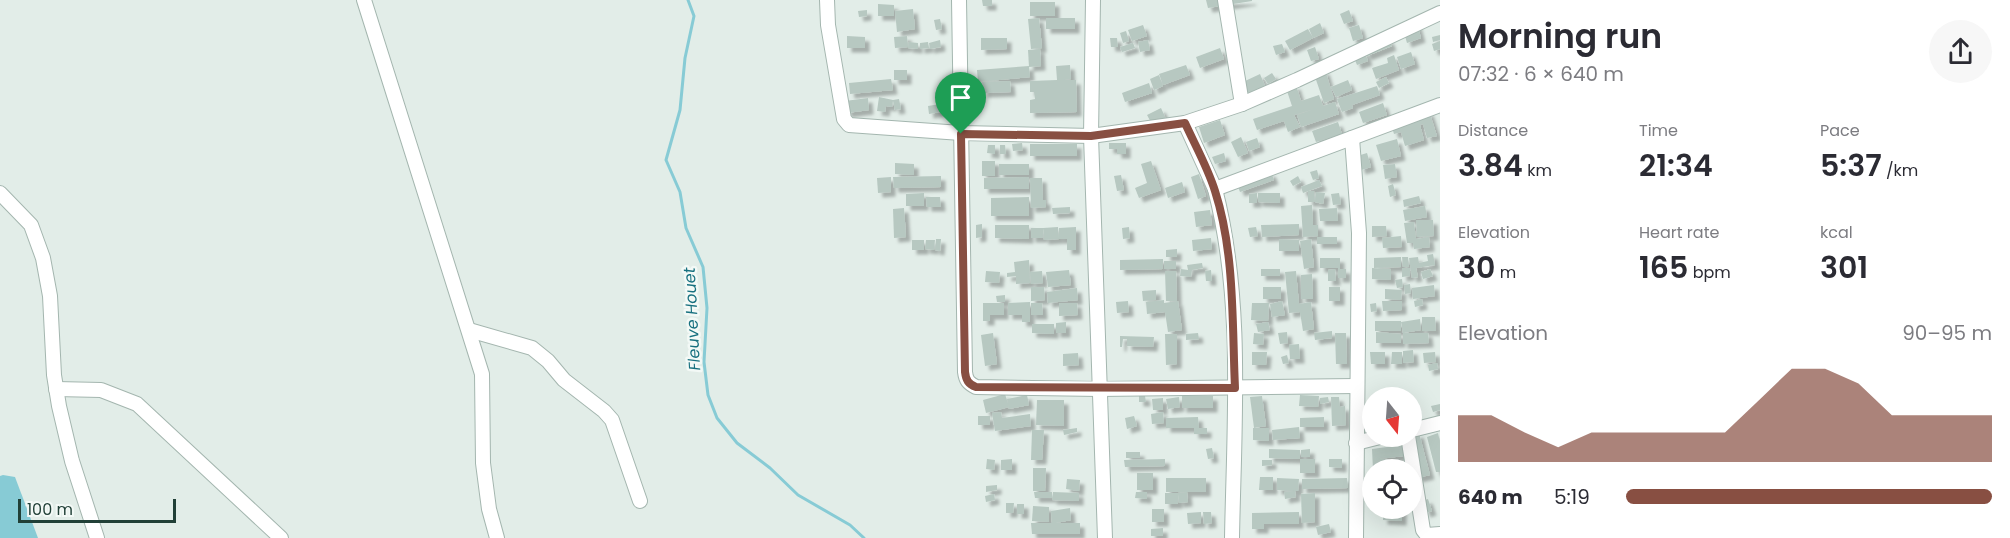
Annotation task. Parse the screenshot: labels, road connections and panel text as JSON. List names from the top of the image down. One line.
{"water":["Fleuve Houet"],"scale_bar":"100 m","north":"bottom","page":{"heading":["Morning run","07:32 · 6 × 640 m"],"stats":[["Distance","3.84 km"],["Time","21:34"],["Pace","5:37 /km"],["Elevation","30 m"],["Heart rate","165 bpm"],["kcal","301"]],"chart":["Elevation","90–95 m"],"list":[{"name":"640 m","note":"5:19"}],"scale":"100 m"}}
